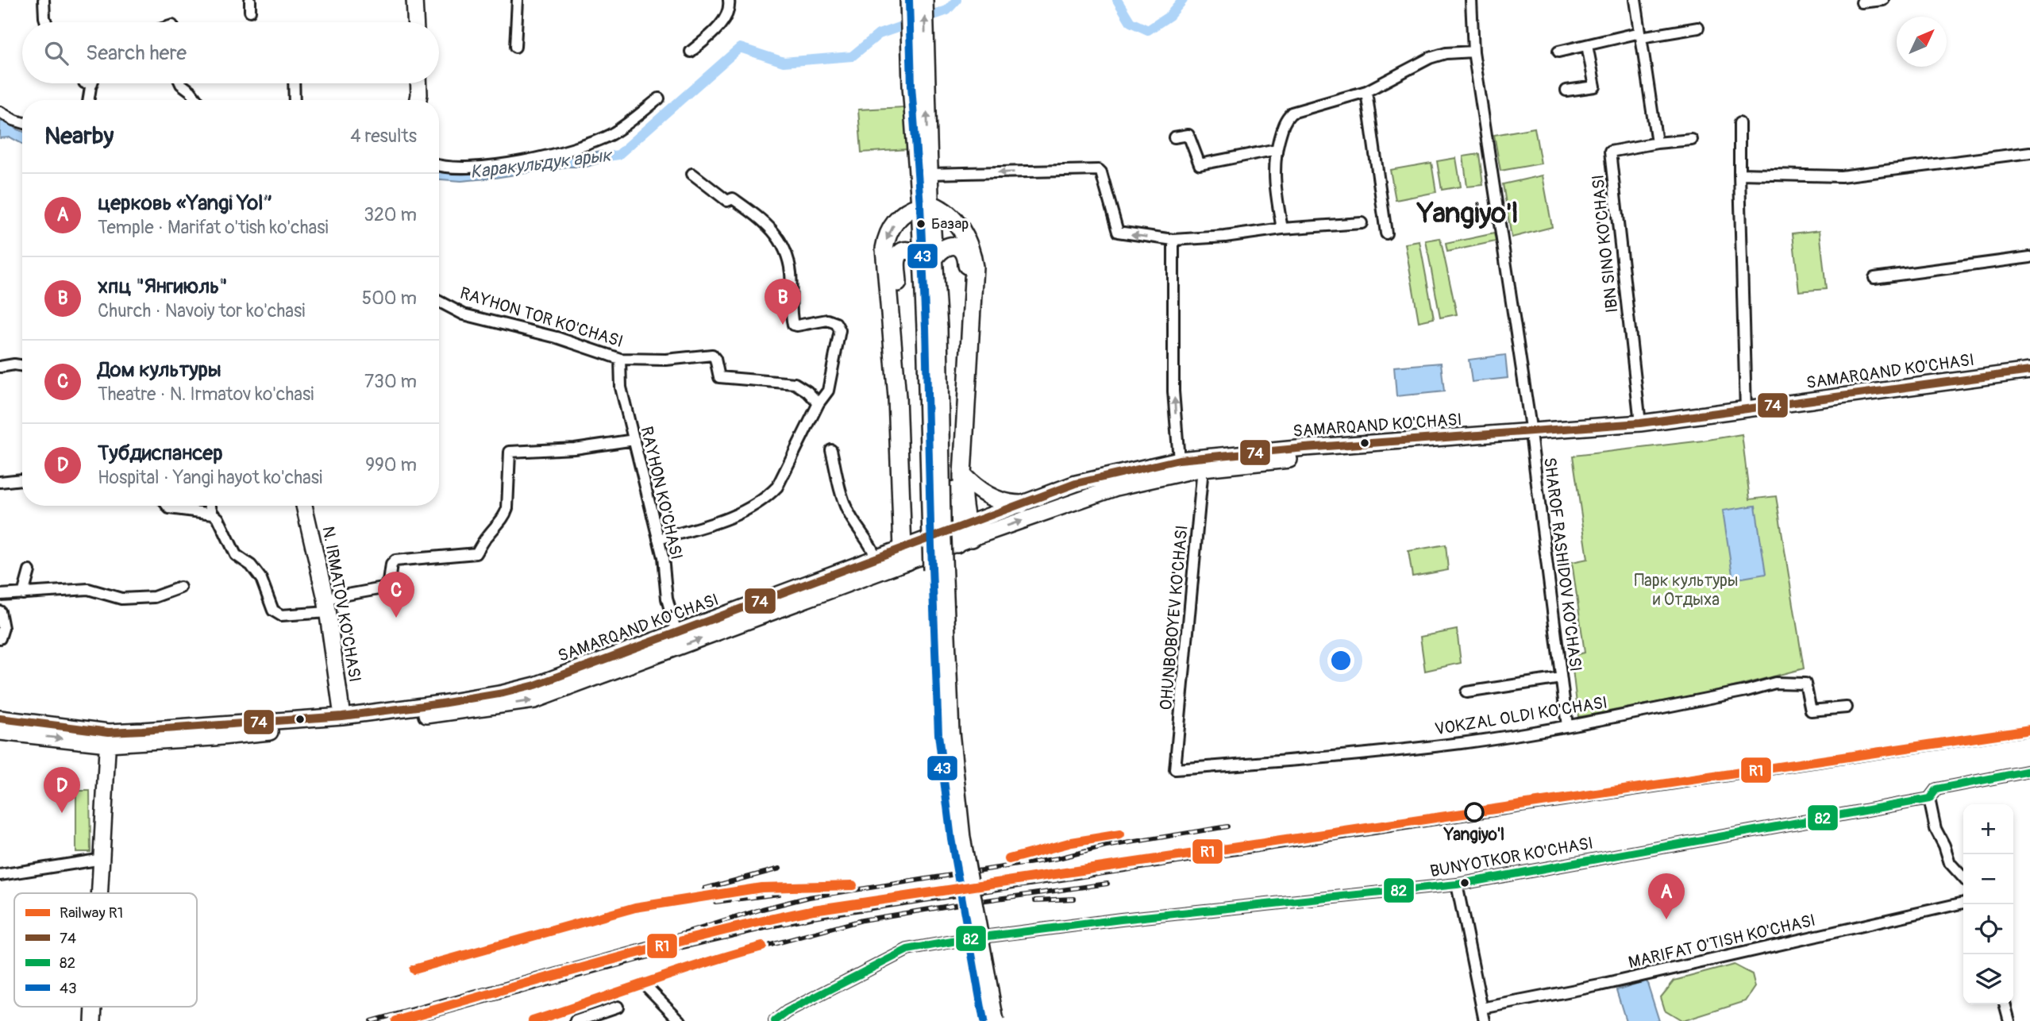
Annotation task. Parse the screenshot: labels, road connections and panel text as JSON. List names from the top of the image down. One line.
{"streets":{"main road":["SAMARQAND KO'CHASI","N. IRMATOV KO'CHASI"],"street":["IBN SINO KO'CHASI","RAYHON TOR KO'CHASI","RAYHON KO'CHASI","SHAROF RASHIDOV KO’CHASI","OHUNBOBOYEV KO'CHASI","VOKZAL OLDI KO'CHASI","BUNYOTKOR KO'CHASI","MARIFAT O'TISH KO'CHASI"]},"crossings":[["IBN SINO KO'CHASI","SAMARQAND KO'CHASI"],["RAYHON TOR KO'CHASI","RAYHON KO'CHASI"],["SAMARQAND KO'CHASI","RAYHON KO'CHASI"],["SAMARQAND KO'CHASI","SHAROF RASHIDOV KO’CHASI"],["SAMARQAND KO'CHASI","N. IRMATOV KO'CHASI"],["SAMARQAND KO'CHASI","OHUNBOBOYEV KO'CHASI"],["SHAROF RASHIDOV KO’CHASI","VOKZAL OLDI KO'CHASI"],["OHUNBOBOYEV KO'CHASI","VOKZAL OLDI KO'CHASI"]],"districts":["Yangiyo'l"],"water":["Каракульдук арык"],"parks":["Парк культуры и Отдыха"],"places":["Базар","Yangiyo'l"],"lines":["transit line 43","transit line 74","rail line R1","transit line 82"],"legend":["Railway R1","74","82","43"],"north":"top right","page":{"search":"Search here","heading":["Nearby","4 results"],"list":[{"mark":"A","name":"церковь «Yangi Yol”","note":"Temple · Marifat o'tish ko'chasi","value":"320 m"},{"mark":"B","name":"хпц \"Янгиюль\"","note":"Church · Navoiy tor ko'chasi","value":"500 m"},{"mark":"C","name":"Дом культуры","note":"Theatre · N. Irmatov ko'chasi","value":"730 m"},{"mark":"D","name":"Тубдиспансер","note":"Hospital · Yangi hayot ko'chasi","value":"990 m"}],"pins":["B","C","D","A"],"map_buttons":["+","−"]}}
